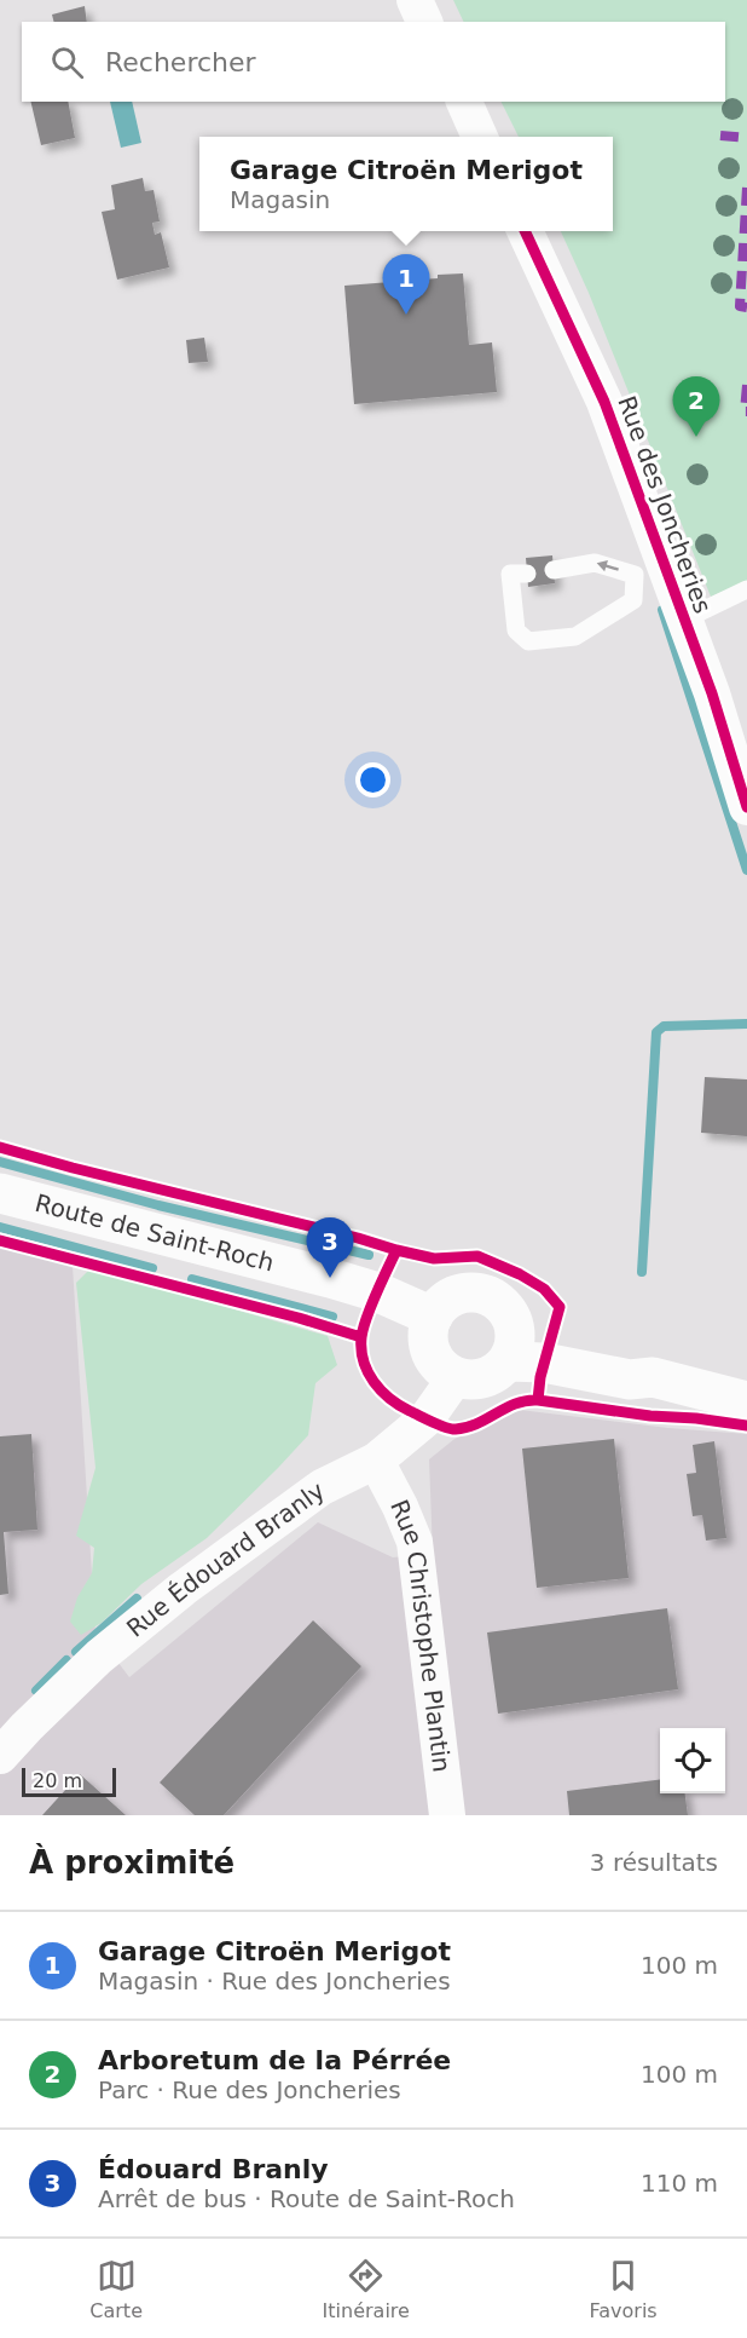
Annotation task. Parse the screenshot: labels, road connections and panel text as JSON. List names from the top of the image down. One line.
{"streets":{"street":["Rue des Joncheries","Route de Saint-Roch","Rue Édouard Branly","Rue Christophe Plantin"]},"crossings":[["Route de Saint-Roch","Rue Édouard Branly"],["Rue Édouard Branly","Rue Christophe Plantin"]],"scale_bar":"20 m","page":{"search":"Rechercher","popup":["Garage Citroën Merigot","Magasin"],"pins":["1","2","3"],"scale":"20 m","heading":["À proximité","3 résultats"],"list":[{"mark":"1","name":"Garage Citroën Merigot","note":"Magasin · Rue des Joncheries","value":"100 m"},{"mark":"2","name":"Arboretum de la Pérrée","note":"Parc · Rue des Joncheries","value":"100 m"},{"mark":"3","name":"Édouard Branly","note":"Arrêt de bus · Route de Saint-Roch","value":"110 m"}],"nav":["Carte","Itinéraire","Favoris"]}}
